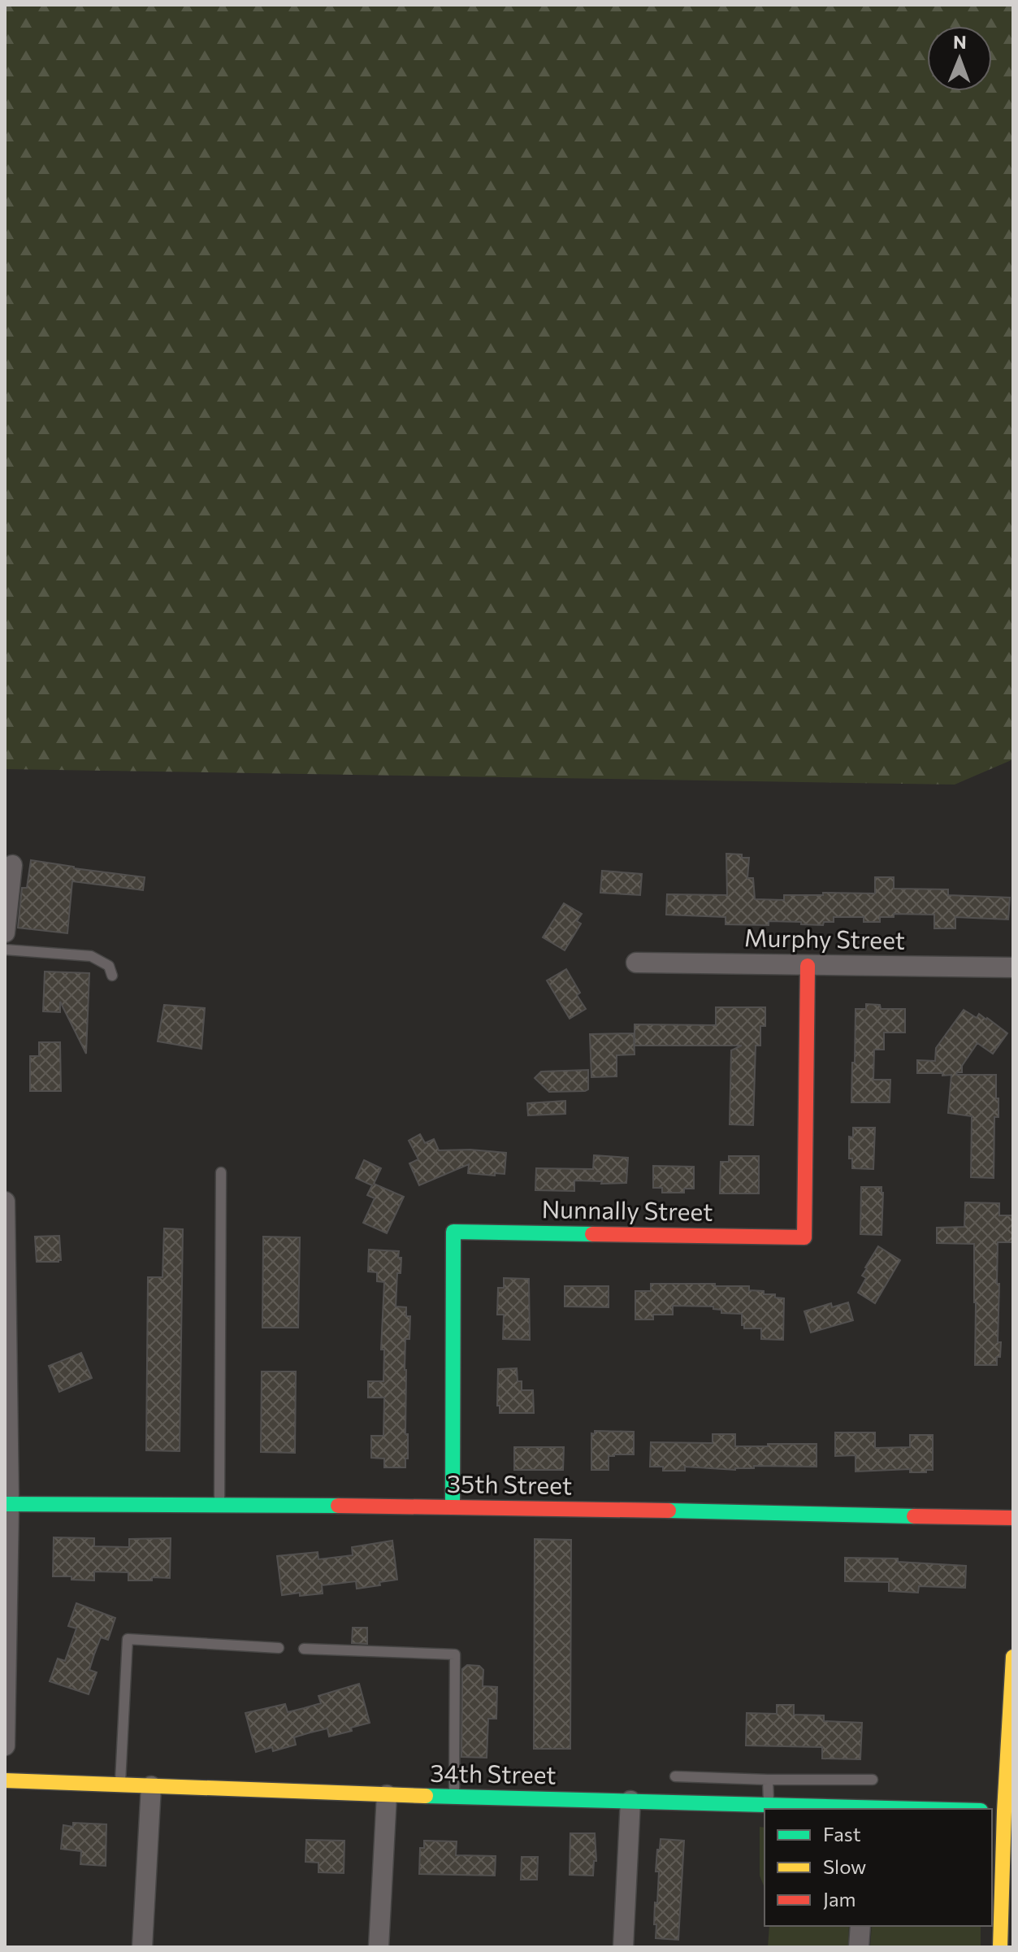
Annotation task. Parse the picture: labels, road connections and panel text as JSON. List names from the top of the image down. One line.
{"streets":{"street":["Murphy Street","Nunnally Street","35th Street","34th Street"]},"crossings":[["Murphy Street","Nunnally Street"],["Nunnally Street","35th Street"]],"legend":["Fast","Slow","Jam"],"north":"top"}
